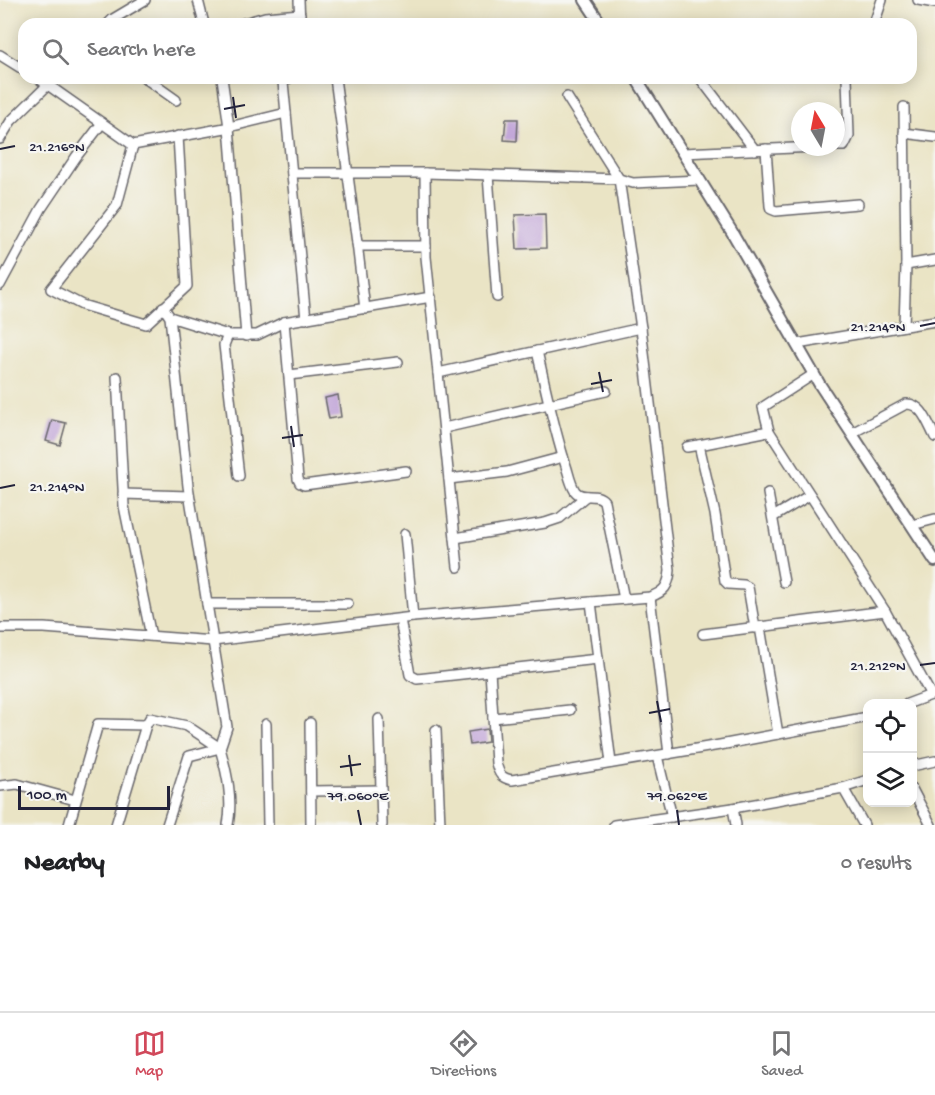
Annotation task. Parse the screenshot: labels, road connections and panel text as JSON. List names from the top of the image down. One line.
{"scale_bar":"100 m","north":"top","page":{"search":"Search here","scale":"100 m","heading":["Nearby","0 results"],"nav":["Map","Directions","Saved"]},"coordinates":["21.216°N","21.214°N","21.212°N","79.060°E","79.062°E"]}
